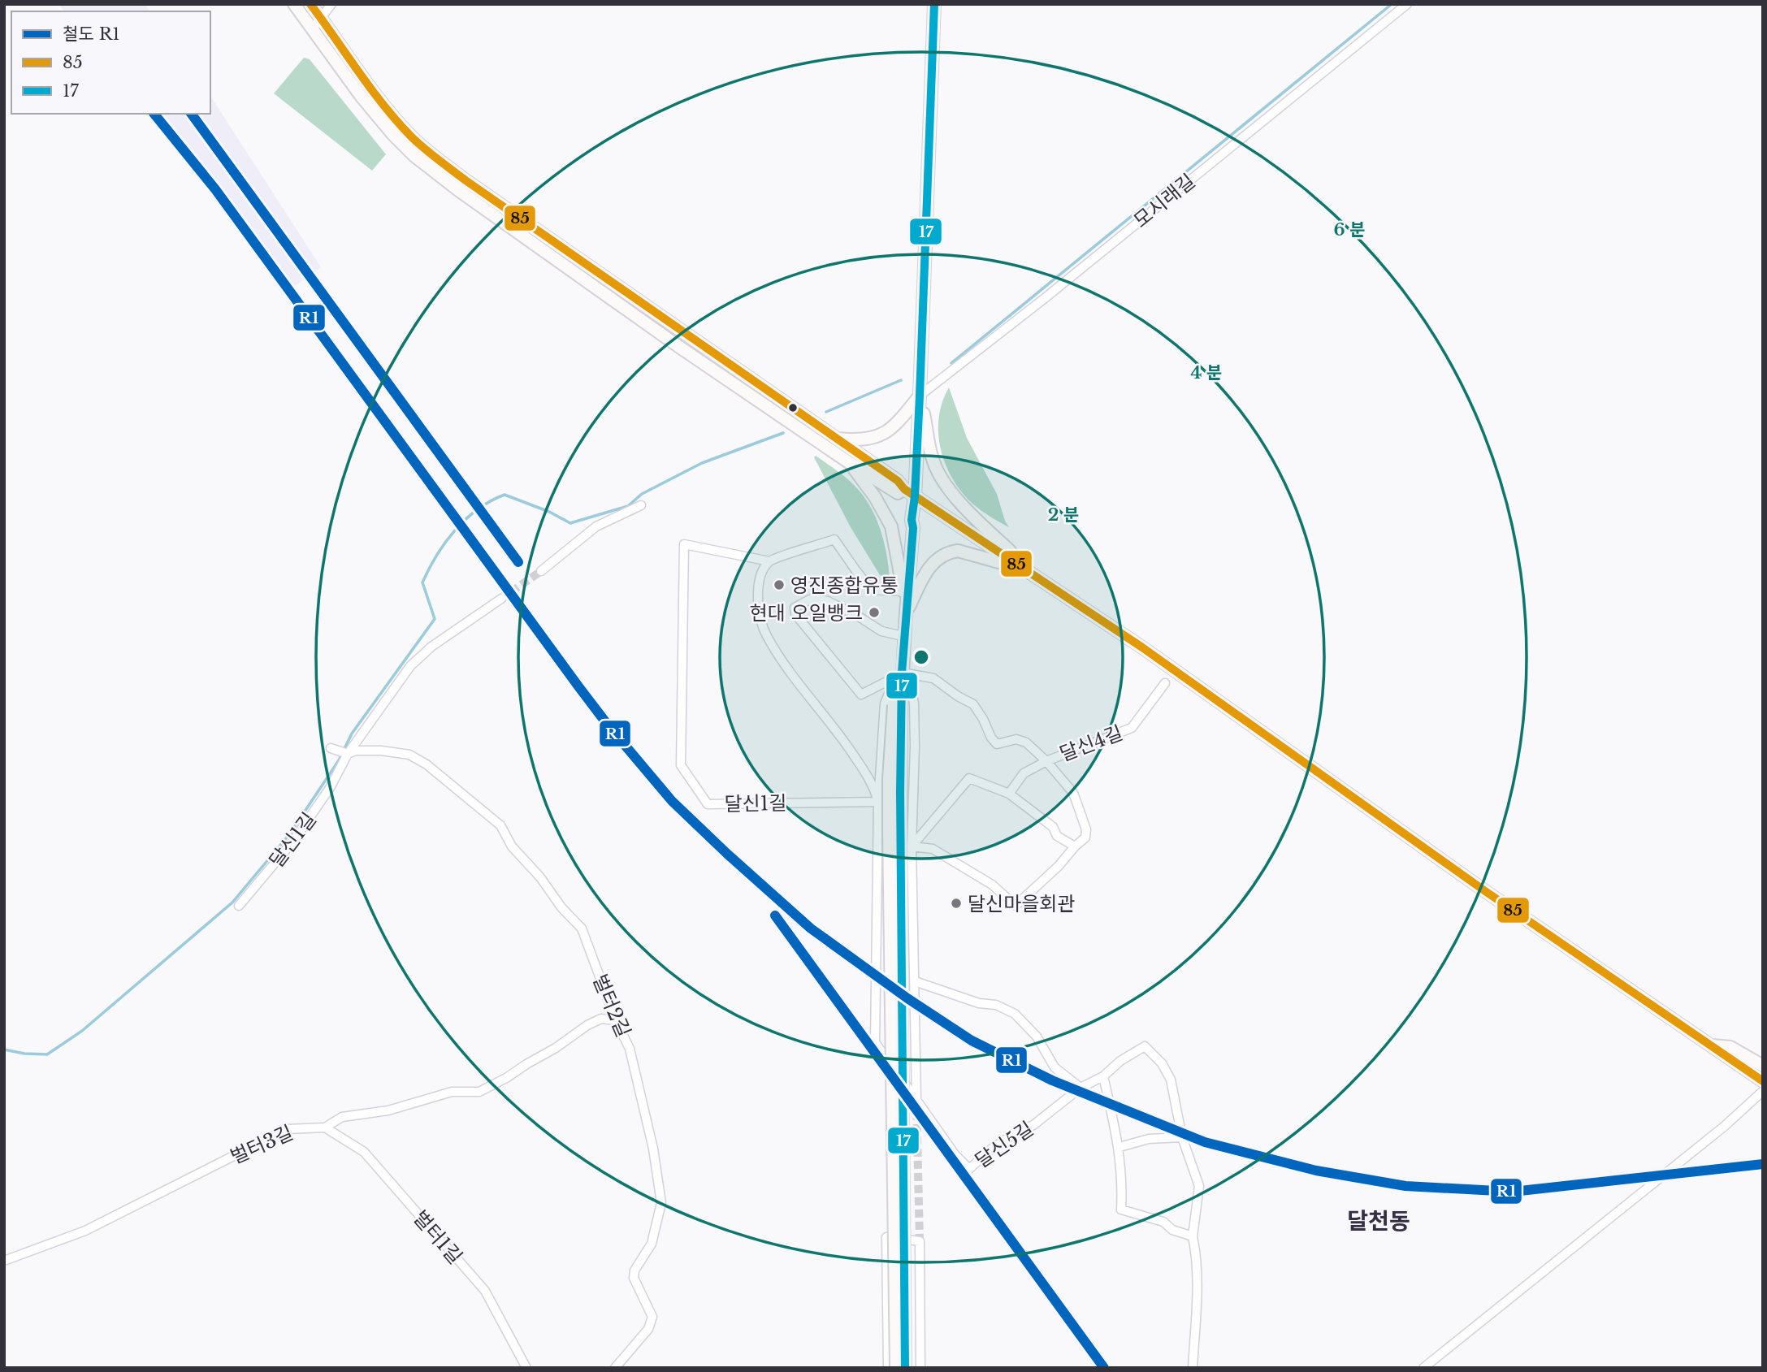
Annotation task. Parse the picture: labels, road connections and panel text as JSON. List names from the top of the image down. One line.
{"streets":{"street":["모시래길","달신4길","달신1길","벌터2길","벌터3길","달신5길","벌터1길"]},"crossings":[["달신1길","벌터2길"],["벌터2길","벌터3길"],["벌터3길","벌터1길"]],"districts":["달천동"],"places":["영진종합유통","현대 오일뱅크","달신마을회관"],"lines":["transit line 85","transit line 17","rail line R1"],"legend":["철도 R1","85","17"],"rings":["6 분","4 분","2 분"]}
